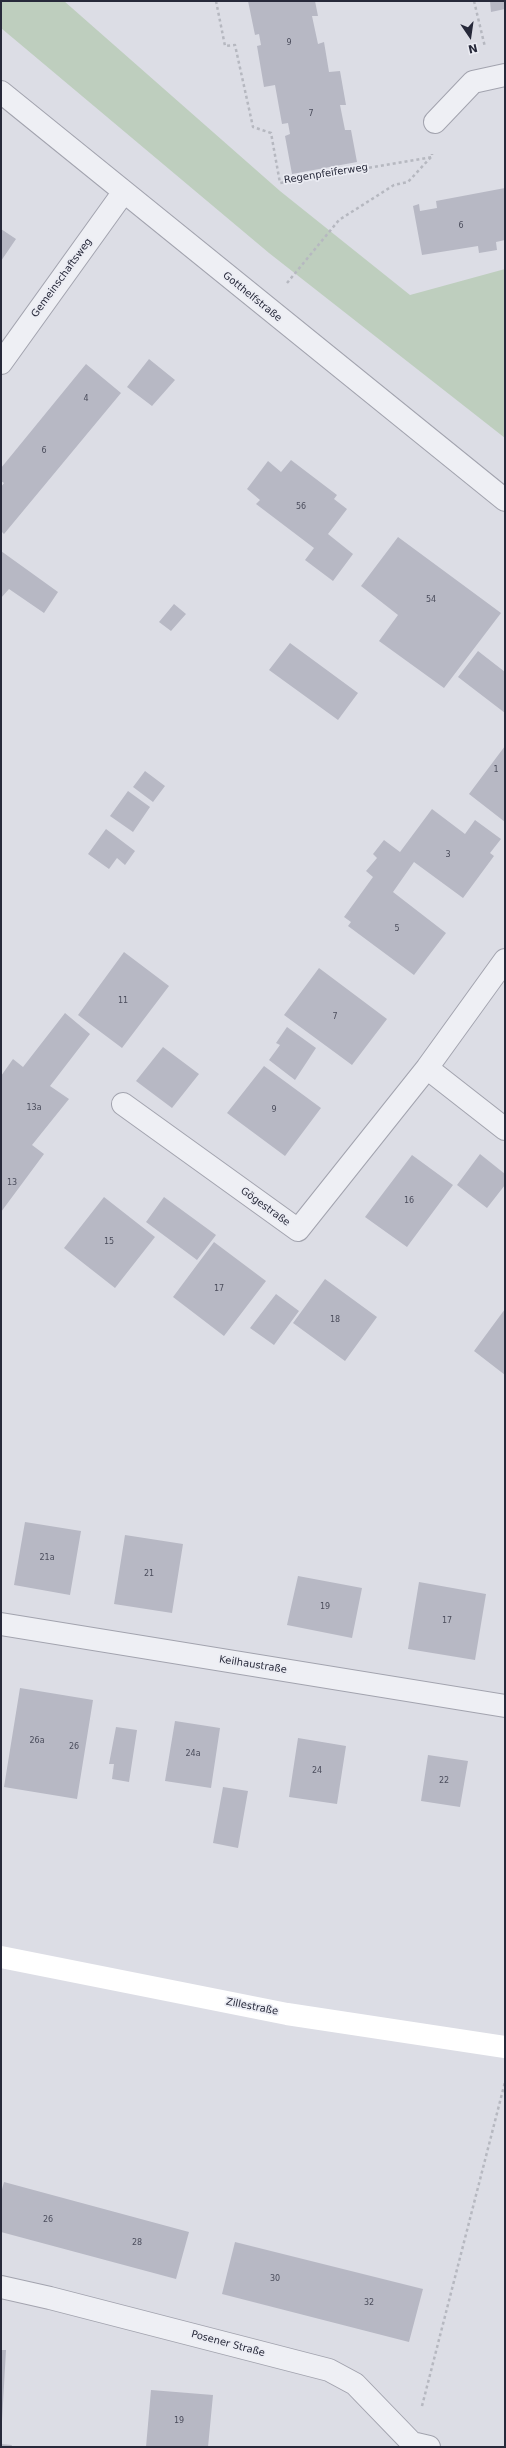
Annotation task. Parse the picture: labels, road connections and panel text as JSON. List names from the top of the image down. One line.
{"streets":{"main road":["Zillestraße"],"street":["Gemeinschaftsweg","Gotthelfstraße","Gögestraße","Keilhaustraße","Posener Straße"],"path":["Regenpfeiferweg"]},"crossings":[["Gemeinschaftsweg","Gotthelfstraße"]],"house_numbers":["9","7","6","4","6","56","54","1","3","5","11","7","13a","9","13","16","15","17","18","21a","21","19","17","26a","26","24a","24","22","26","28","30","32","19"],"north":"bottom"}
